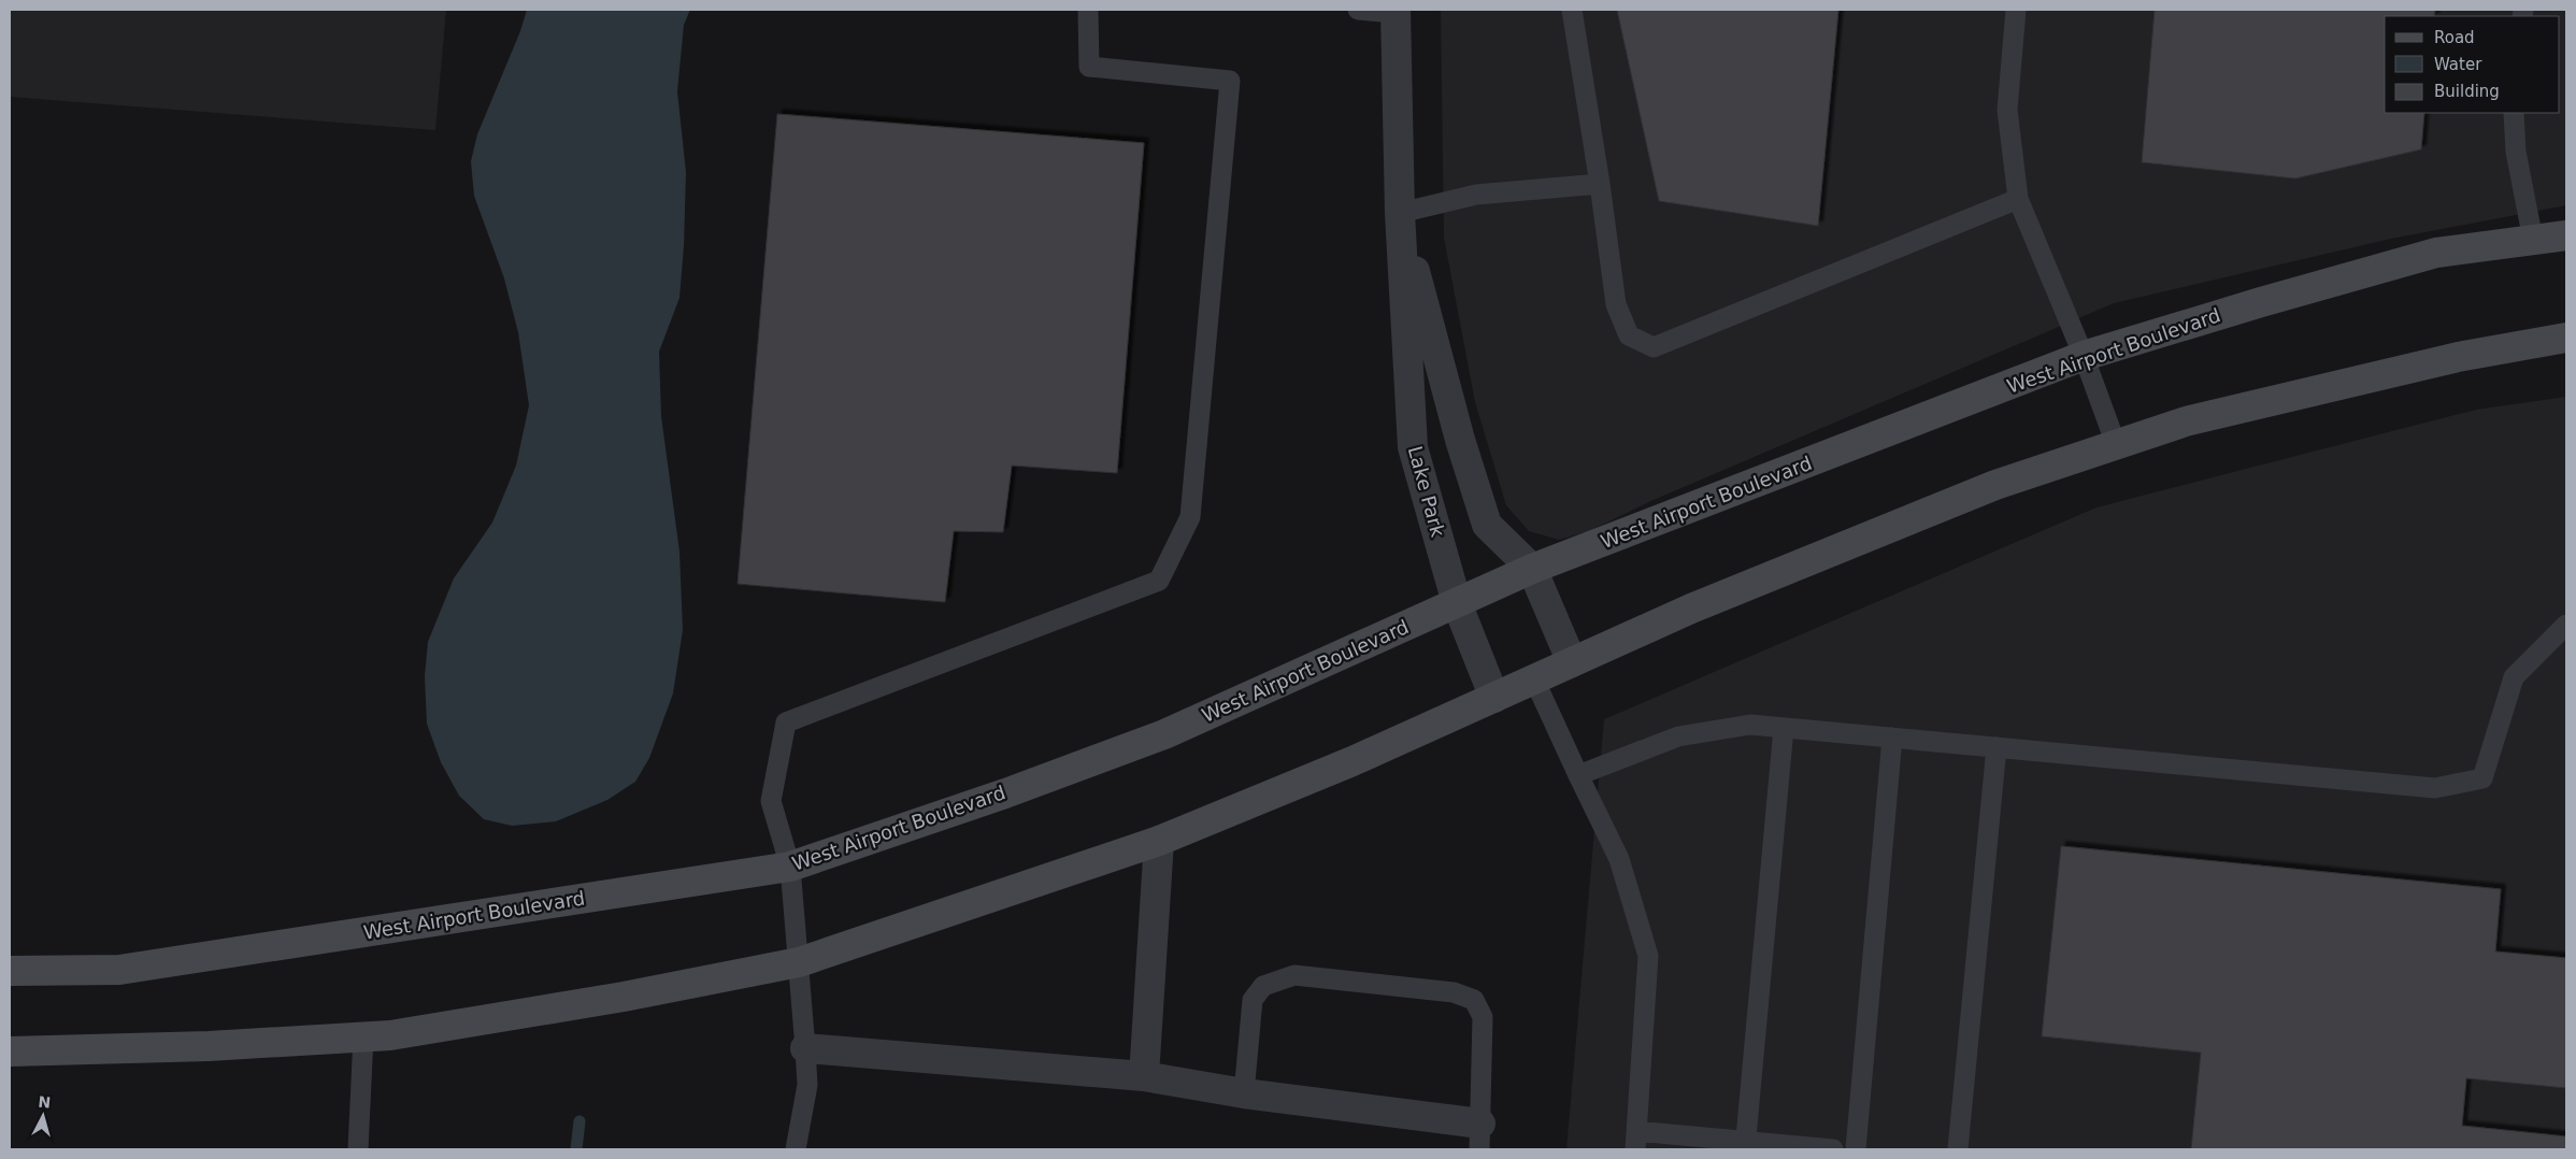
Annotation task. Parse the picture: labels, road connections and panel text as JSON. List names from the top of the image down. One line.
{"streets":{"main road":["West Airport Boulevard"],"street":["Lake Park"]},"crossings":[["West Airport Boulevard","Lake Park"]],"legend":["Road","Water","Building"],"north":"top"}
